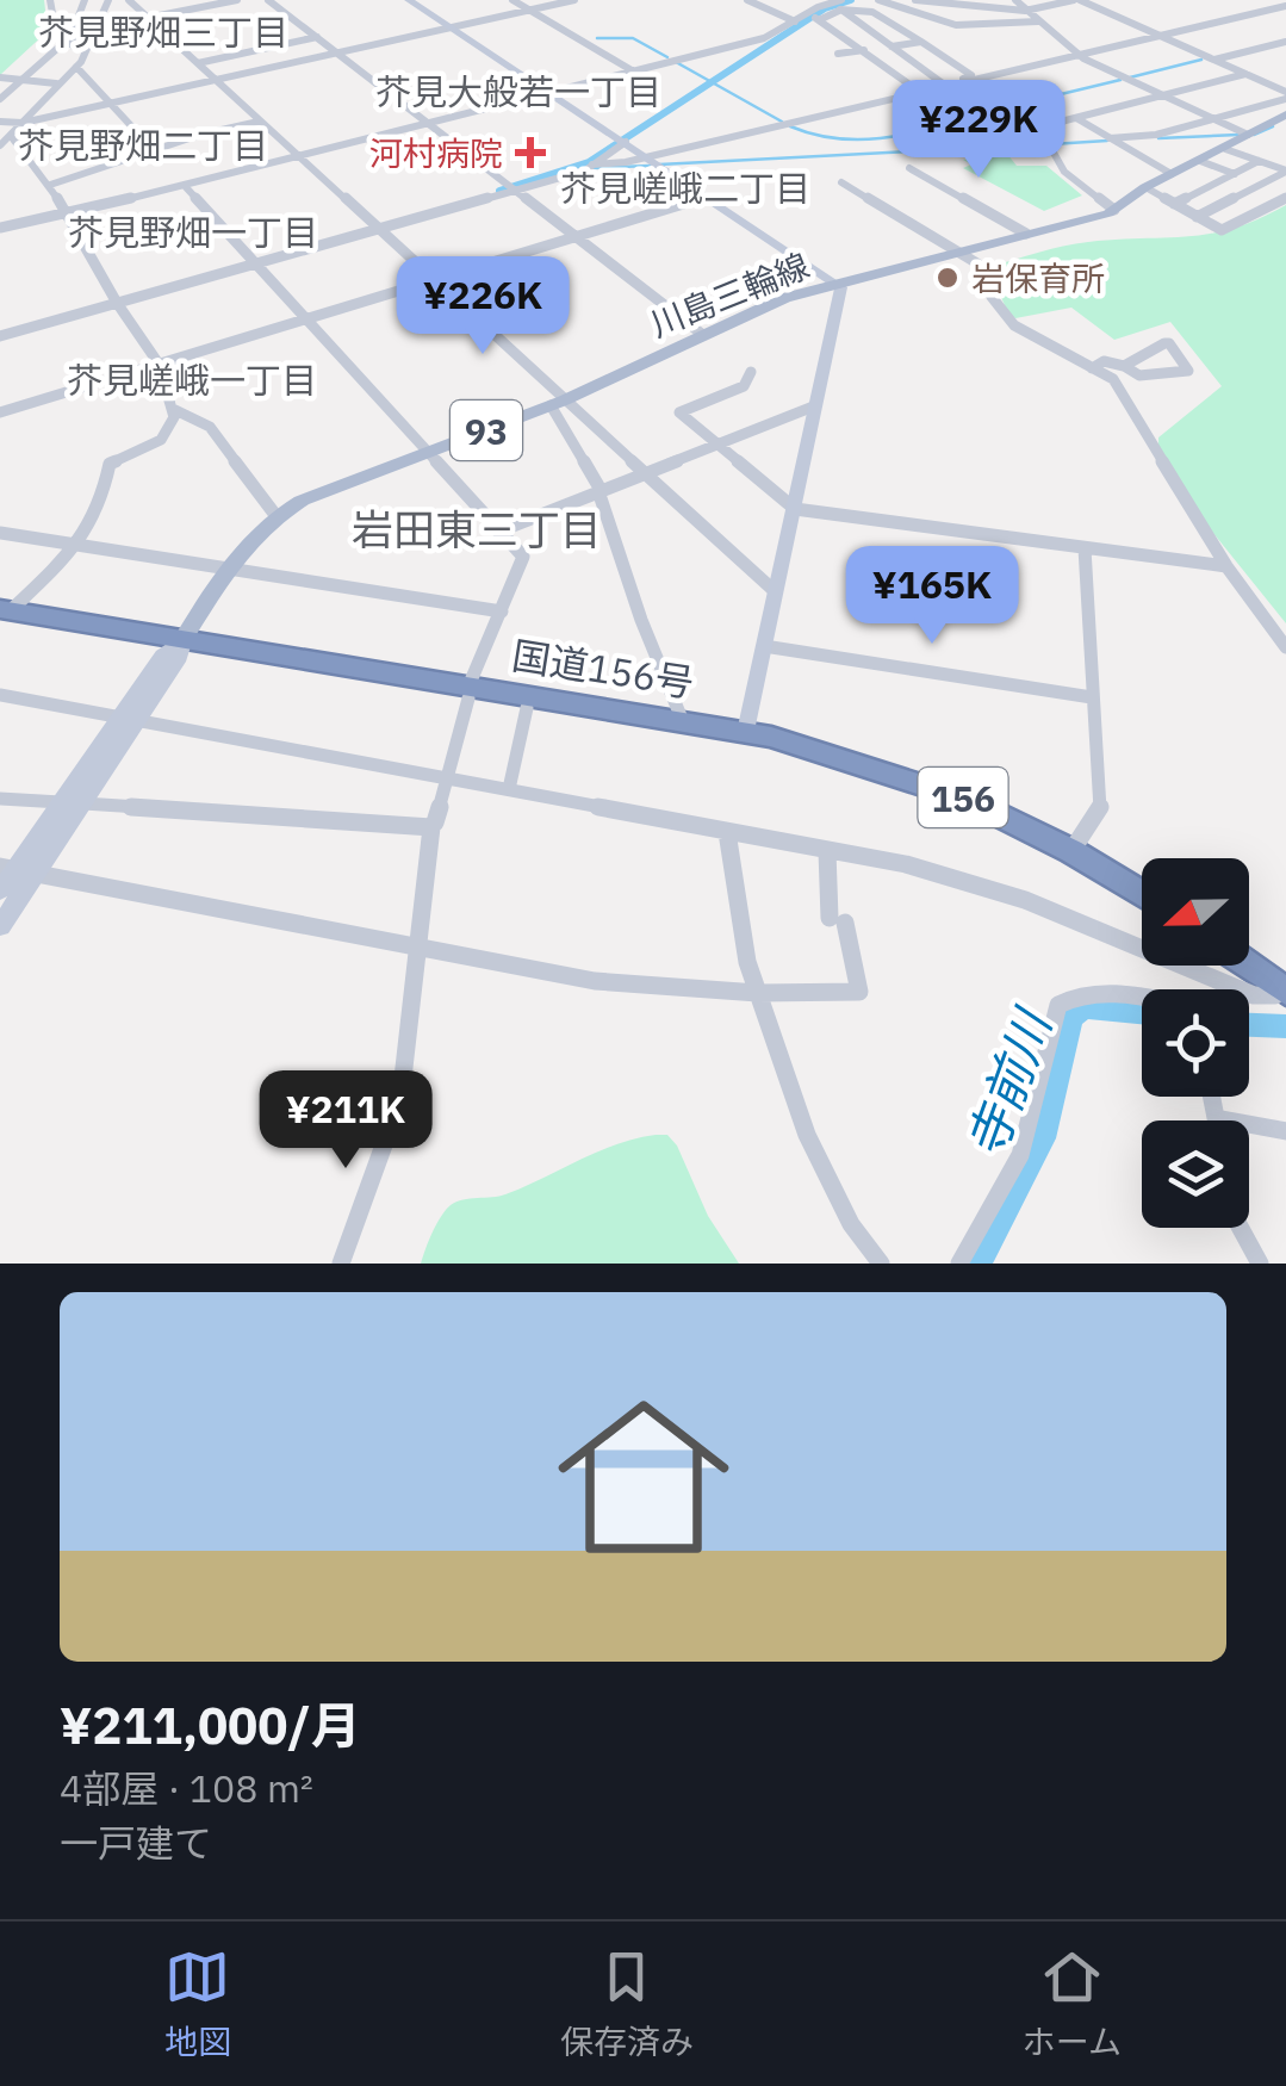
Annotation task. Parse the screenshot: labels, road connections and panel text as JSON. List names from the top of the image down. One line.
{"streets":{"highway":["国道156号","156"],"main road":["川島三輪線","93"]},"crossings":[["川島三輪線","国道156号"]],"districts":["芥見野畑三丁目","芥見大般若一丁目","芥見野畑二丁目","芥見嵯峨二丁目","芥見野畑一丁目","芥見嵯峨一丁目","岩田東三丁目"],"water":["寺前川"],"places":{"health":["河村病院"],"other":["岩保育所"]},"north":"left","page":{"price":["¥229K","¥226K","¥165K","¥211K"],"list":[{"name":"¥211,000/月","note":"4部屋 · 108 m² · 一戸建て"}],"tabs":["地図","保存済み","ホーム"]}}
